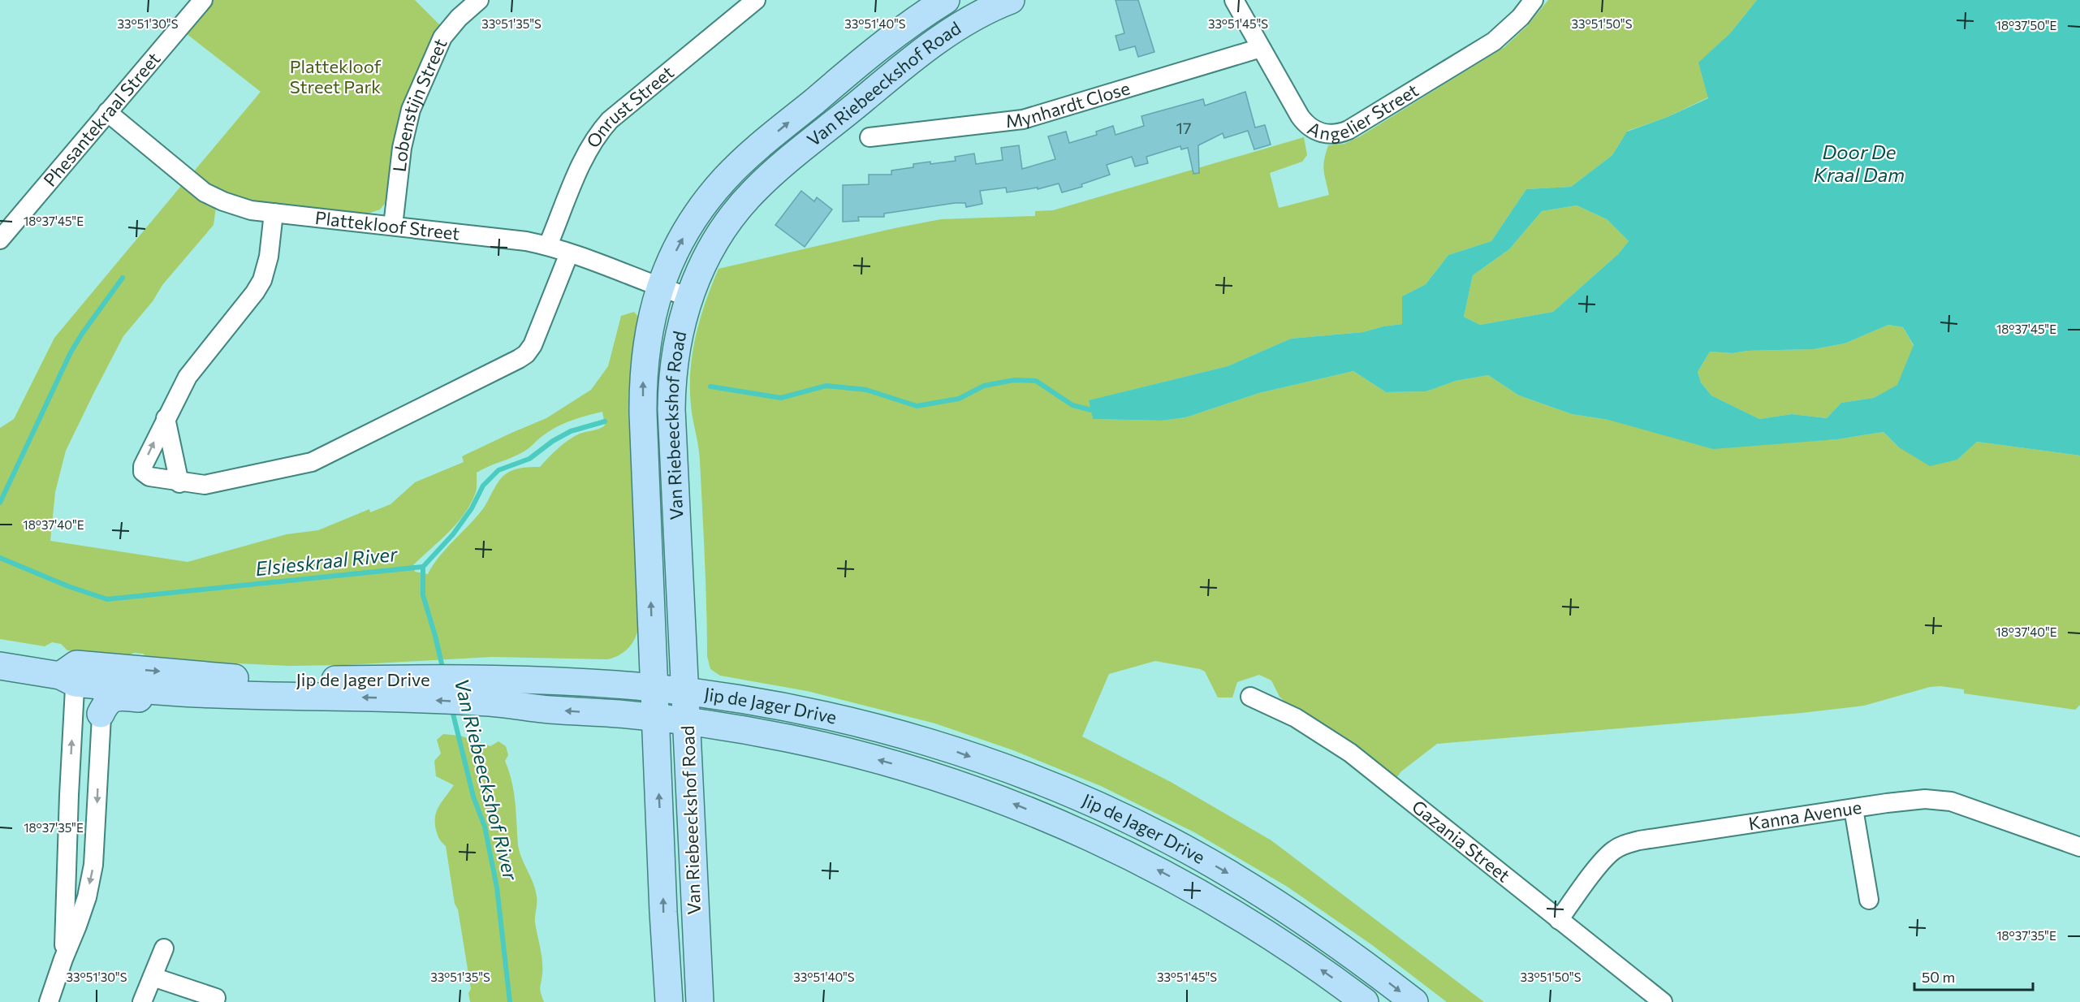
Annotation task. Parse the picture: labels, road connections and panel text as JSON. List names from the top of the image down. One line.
{"streets":{"main road":["Van Riebeeckshof Road","Jip de Jager Drive"],"street":["Angelier Street","Mynhardt Close","Lobenstijn Street","Onrust Street","Phesantekraal Street","Plattekloof Street","Kanna Avenue","Gazania Street"]},"crossings":[["Van Riebeeckshof Road","Plattekloof Street"],["Van Riebeeckshof Road","Jip de Jager Drive"],["Angelier Street","Mynhardt Close"],["Lobenstijn Street","Plattekloof Street"],["Onrust Street","Plattekloof Street"],["Phesantekraal Street","Plattekloof Street"],["Kanna Avenue","Gazania Street"]],"water":["Door De Kraal Dam","Elsieskraal River","Van Riebeeckshof River"],"parks":["Plattekloof Street Park"],"house_numbers":["17"],"scale_bar":"50 m","coordinates":["33°51'30\"S","33°51'35\"S","33°51'40\"S","33°51'45\"S","33°51'50\"S","18°37'50\"E","18°37'45\"E","18°37'40\"E","18°37'35\"E"]}
